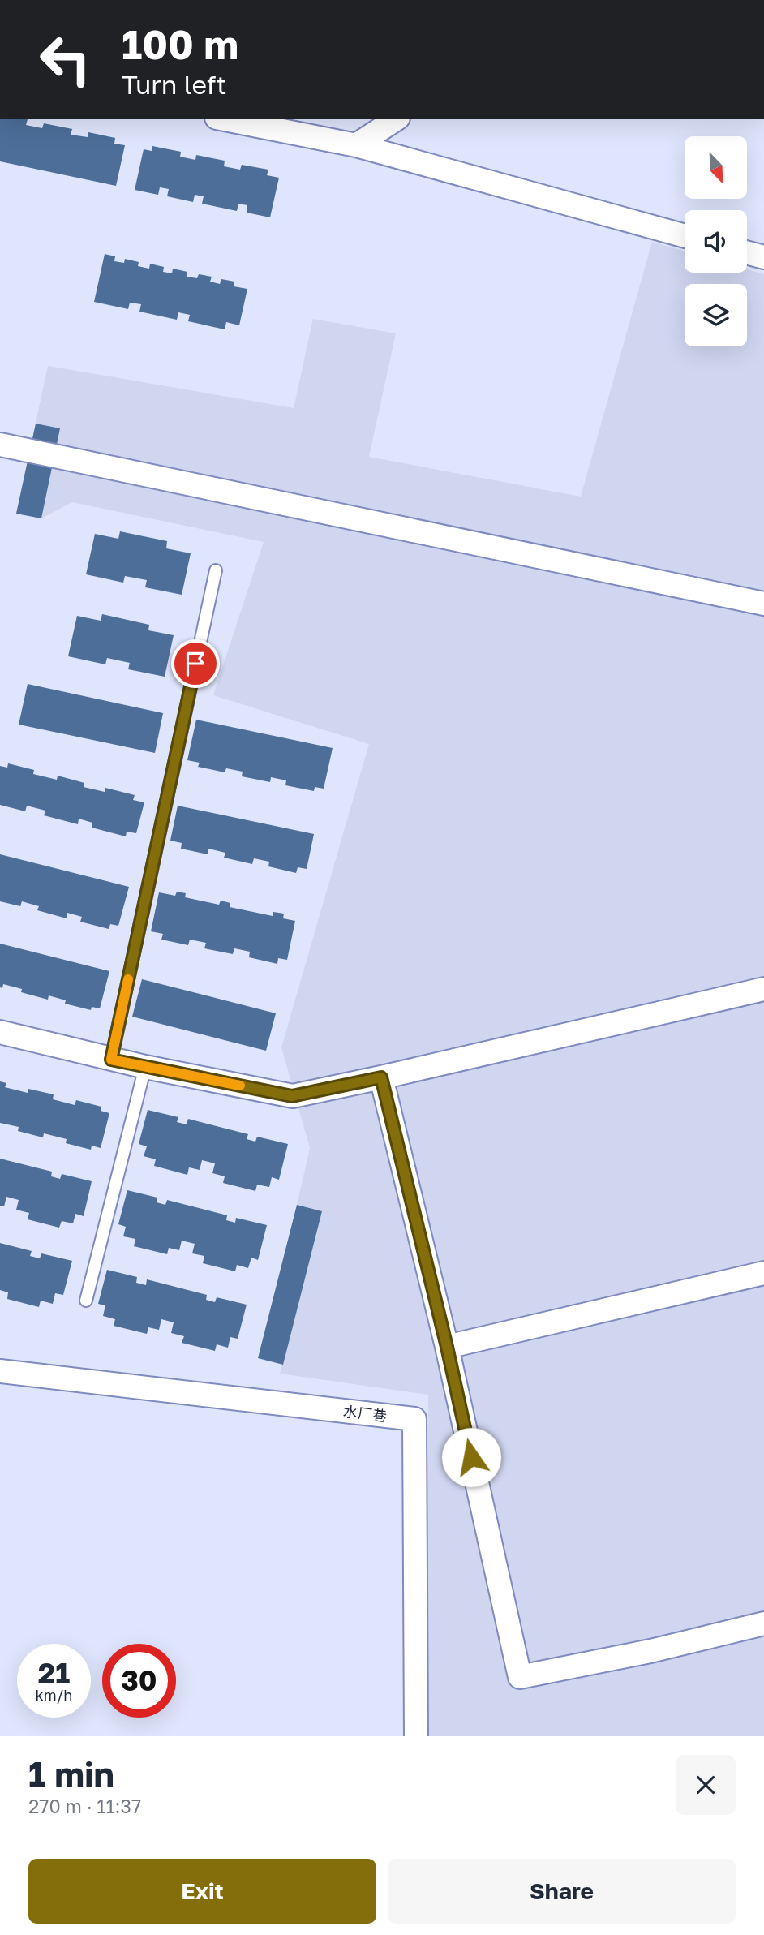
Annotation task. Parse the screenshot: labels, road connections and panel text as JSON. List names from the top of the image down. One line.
{"streets":{"street":["水厂巷"]},"north":"bottom right","page":{"turn":["100 m","Turn left"],"speed":"21 km/h","limit":"30","heading":["1 min","270 m · 11:37"],"buttons":["Exit","Share"]}}
